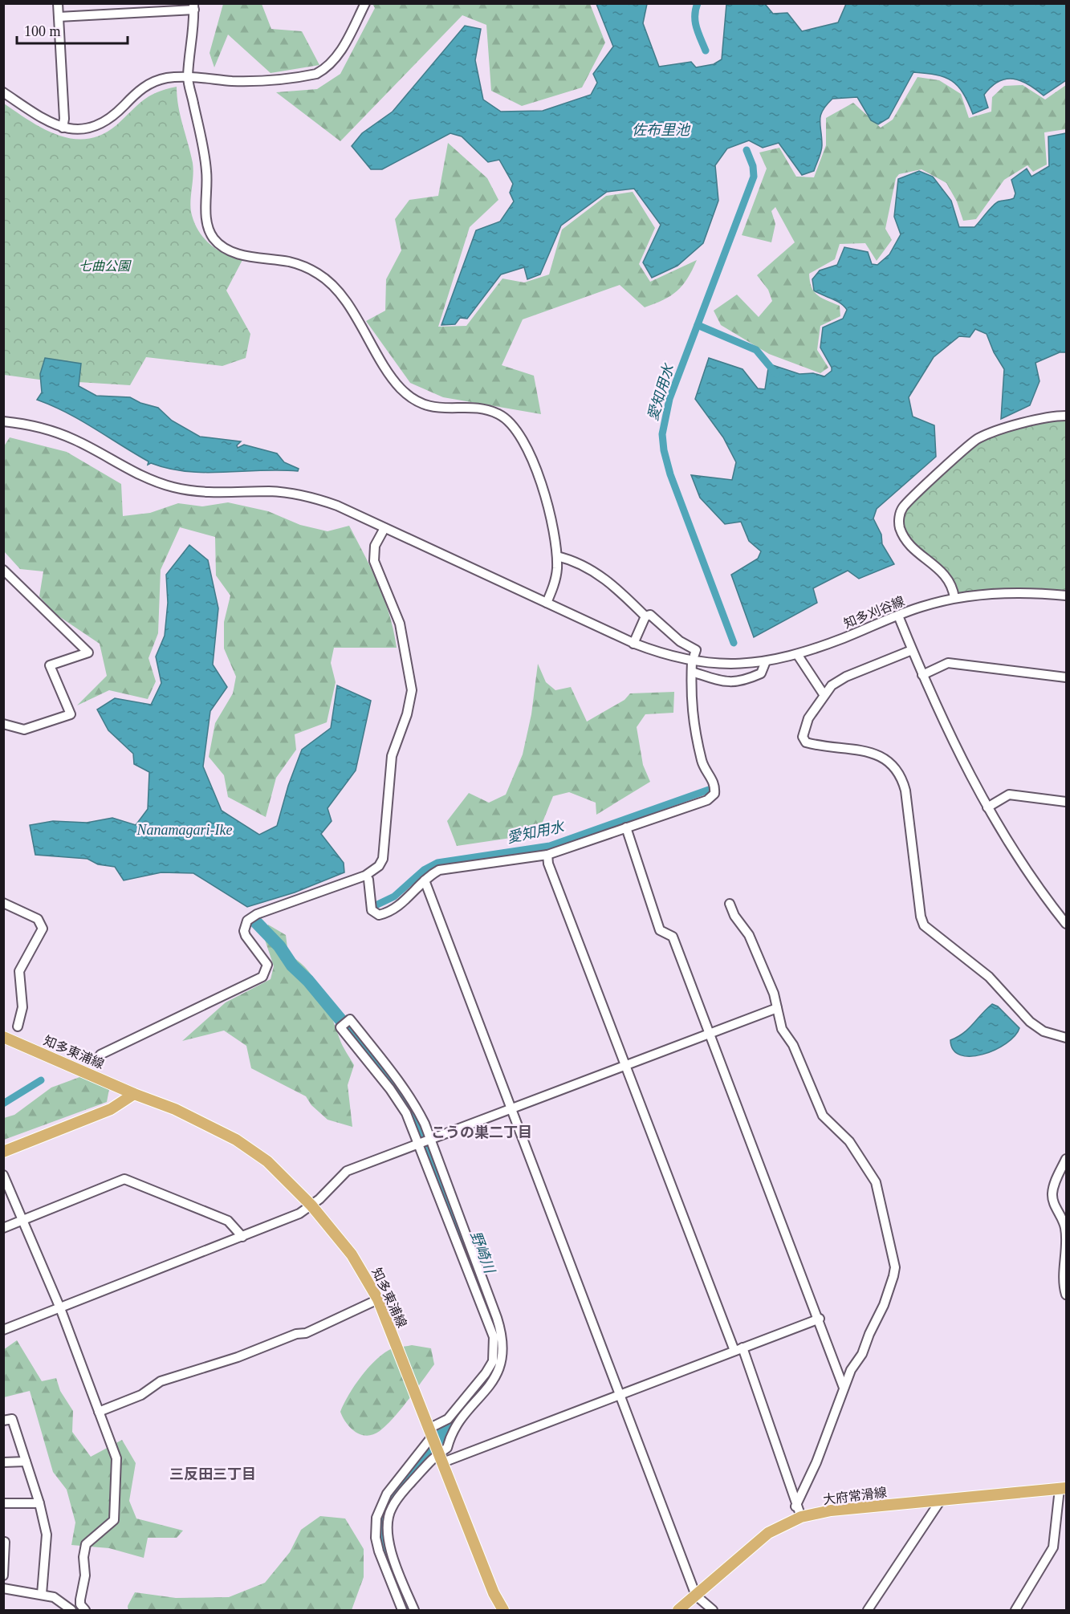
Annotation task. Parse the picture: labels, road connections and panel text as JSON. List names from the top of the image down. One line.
{"streets":{"main road":["知多東浦線","大府常滑線"],"street":["知多刈谷線"]},"districts":["こうの巣二丁目","三反田三丁目"],"water":["佐布里池","愛知用水","Nanamagari-Ike","野崎川"],"parks":["七曲公園"],"scale_bar":"100 m"}
